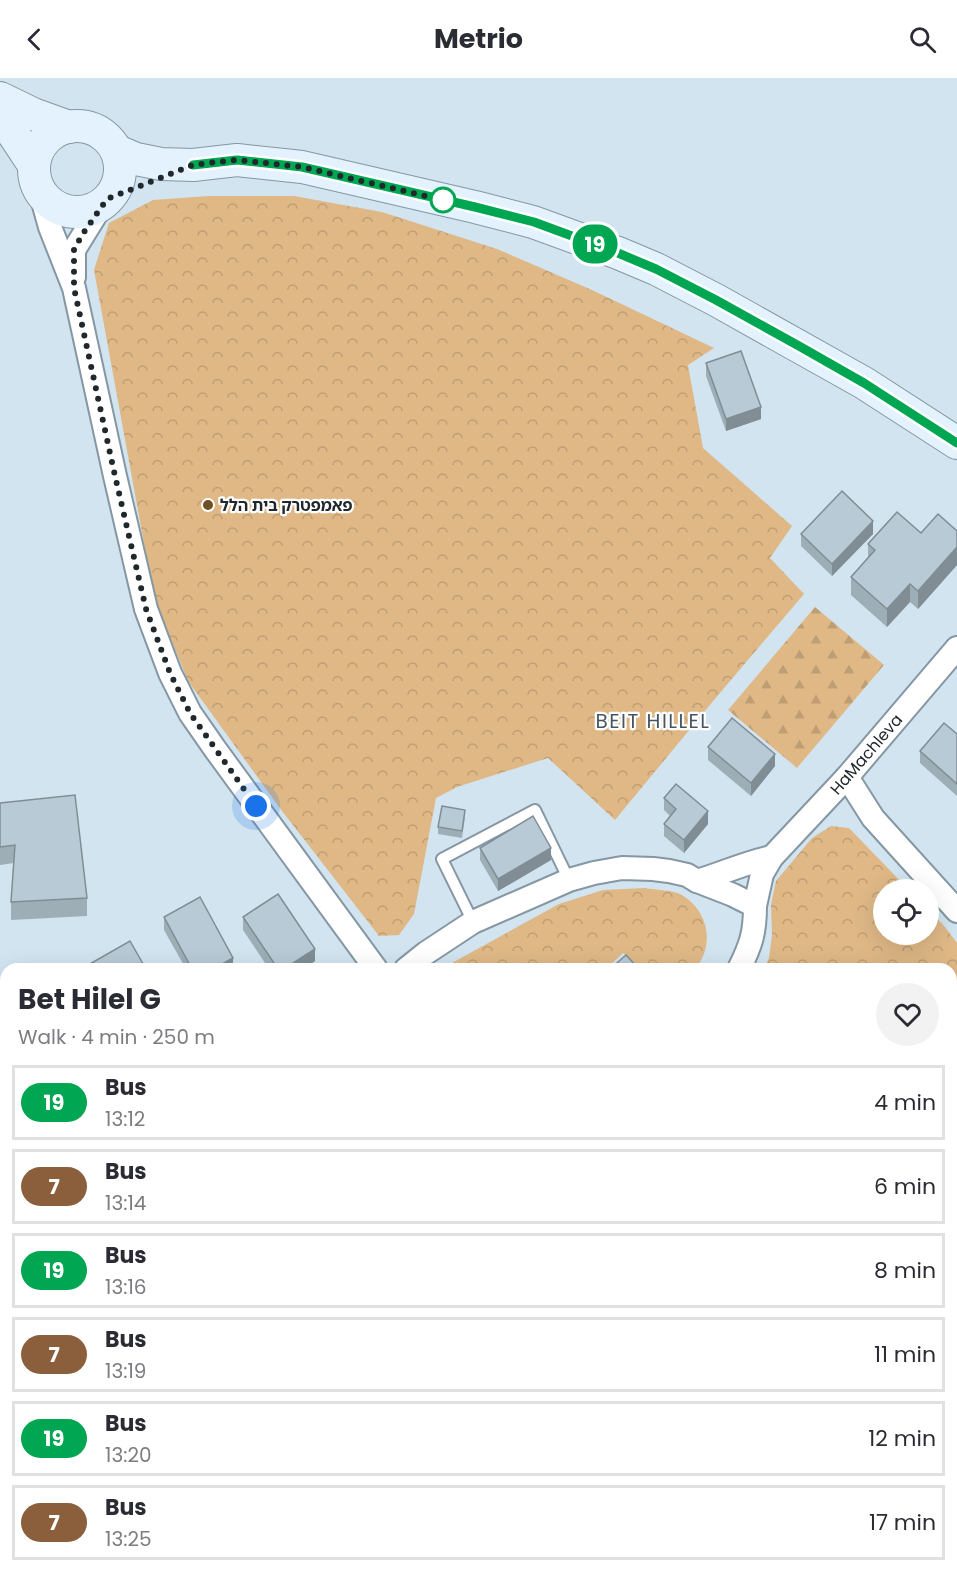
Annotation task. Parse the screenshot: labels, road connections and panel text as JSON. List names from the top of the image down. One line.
{"streets":{"street":["HaMachleva"]},"districts":["BEIT HILLEL"],"places":["פאמפטרק בית הלל"],"lines":["bus line 19"],"page":{"header":"Metrio","on_map":"19","heading":["Bet Hilel G","Walk · 4 min · 250 m"],"list":[{"mark":"19","name":"Bus","note":"13:12","value":"4 min"},{"mark":"7","name":"Bus","note":"13:14","value":"6 min"},{"mark":"19","name":"Bus","note":"13:16","value":"8 min"},{"mark":"7","name":"Bus","note":"13:19","value":"11 min"},{"mark":"19","name":"Bus","note":"13:20","value":"12 min"},{"mark":"7","name":"Bus","note":"13:25","value":"17 min"}]}}
